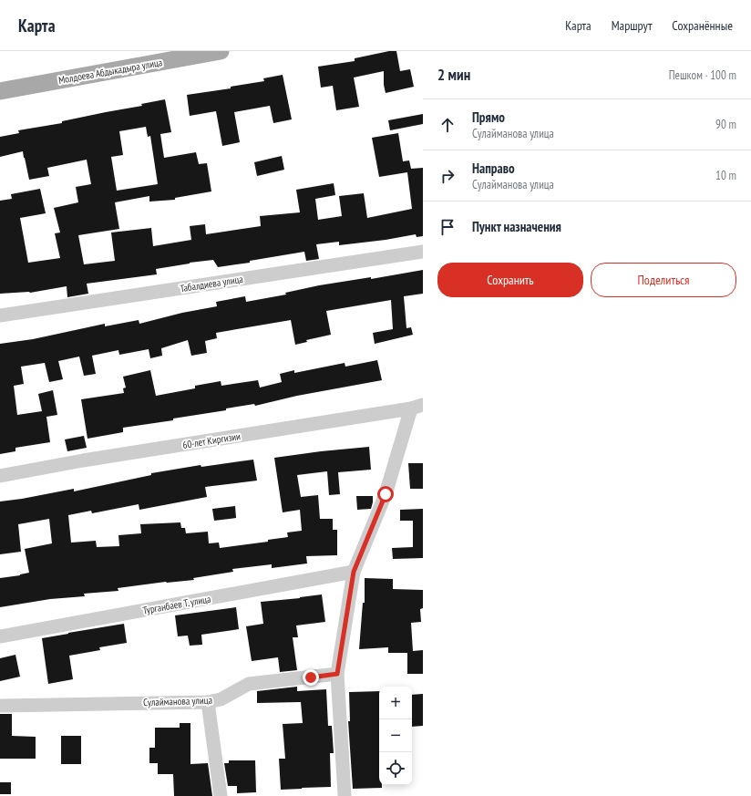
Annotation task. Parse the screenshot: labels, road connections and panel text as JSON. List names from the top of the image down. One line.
{"streets":{"main road":["Молдоева Абдыкадыра улица"],"street":["Табалдиева улица","60-лет Киргизии","Турганбаев Т. улица","Сулайманова улица"]},"page":{"header":"Карта","nav":["Карта","Маршрут","Сохранённые"],"heading":["2 мин","Пешком · 100 m"],"list":[["Прямо","Сулайманова улица","90 m"],["Направо","Сулайманова улица","10 m"],"Пункт назначения"],"buttons":["Сохранить","Поделиться"],"map_buttons":["+","−"]}}
